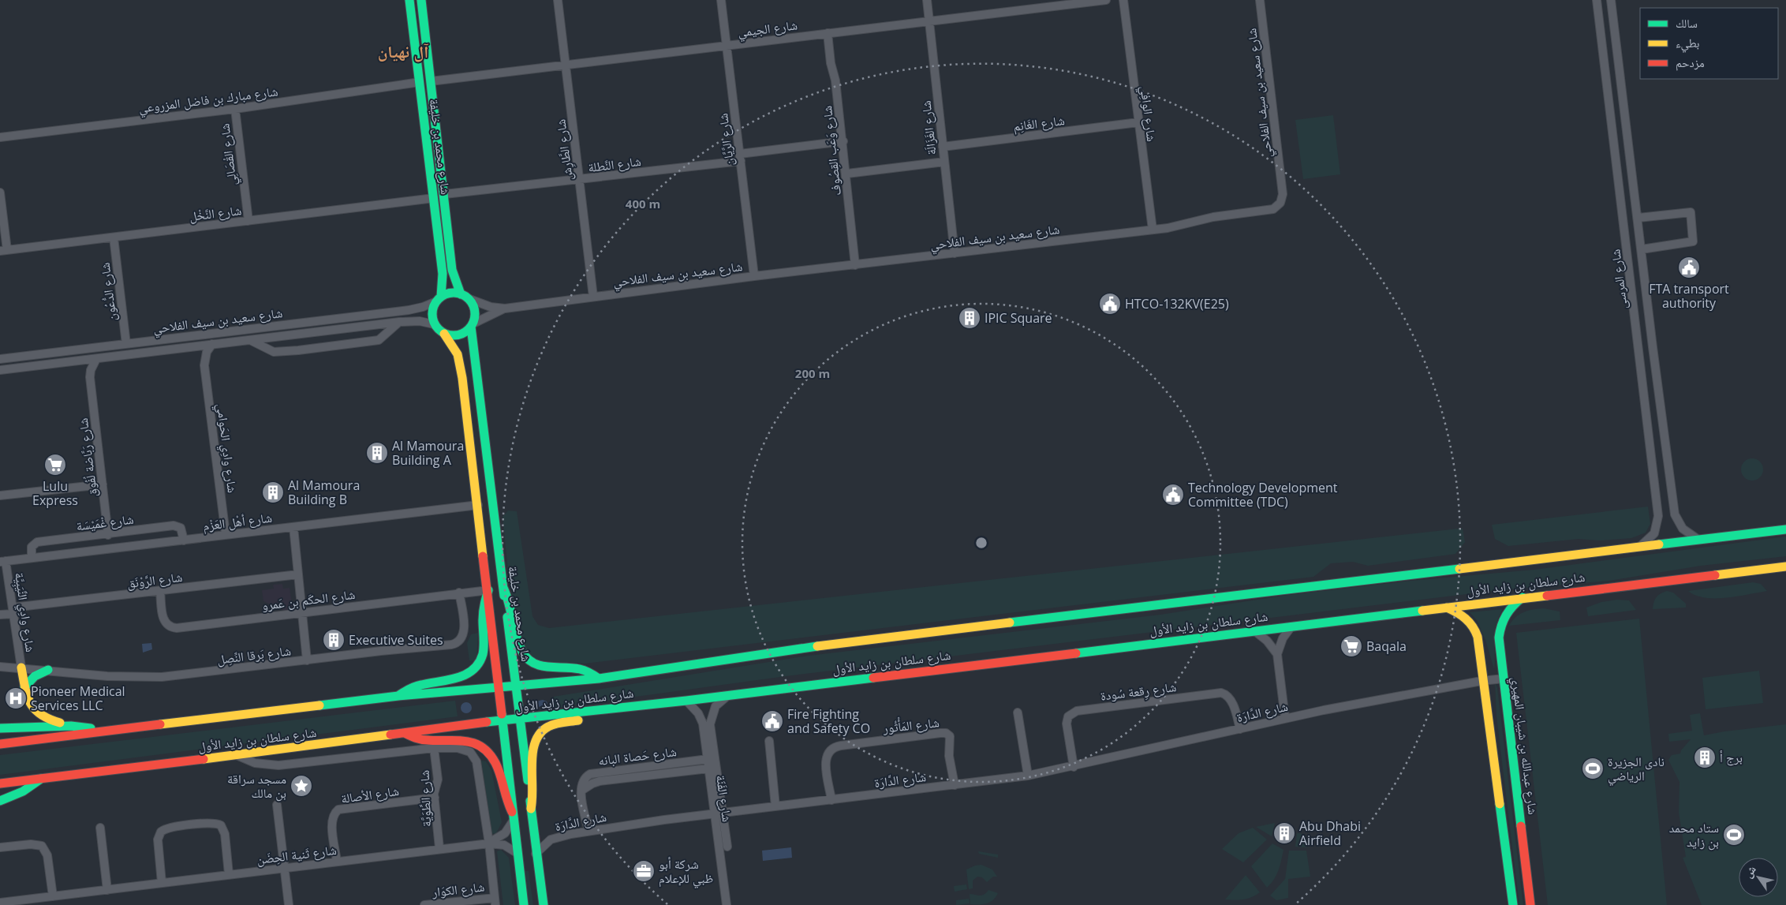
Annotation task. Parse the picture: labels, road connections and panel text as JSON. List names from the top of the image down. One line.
{"streets":{"main road":["شارع محمد بن خليفة","شارع سلطان بن زايد الأول","شارع عبدالله بن شيبان المهيري"],"street":["شارع الجيمي","شارع سعيد بن سيف الفلاحي","شارع مبارك بن فاضل المزروعي","شارع الوافِي","شارع الغَانِم","شارع الغَزَالَة","شارع الرَّيَّان","شارع الطَّارِش","شارع وَعَب القِصُوف","شارع القْصَالِي","شارع النَّطلة","شارع النَّخْل","شارع المرسى","شارع الدُّعُون","شارع وادِي الحَوامي","شارع رَبَّاضة لُفُوق","شارع أهْل العَزْم","شارع غْمَيْسَة","شارع الرَّوْنَق","شارع الحكَم بن عَمرو","شارع وادِي النِّيَبِيَّة","شارع بَرقا النِّصِل","شارع رِقعة سُودة","شارع الدَّارَة","شارع المَأْثُور","شارع حَصاة البانه","شارع الأصالة","شارع الطِّوَيَّة","شارع الفَنّة","شارع ثَنية الحِضَن","شارع الكوَار"]},"crossings":[["شارع الجيمي","شارع الغَزَالَة"],["شارع الجيمي","شارع الرَّيَّان"],["شارع الجيمي","شارع محمد بن خليفة"],["شارع الجيمي","شارع الطَّارِش"],["شارع الجيمي","شارع وَعَب القِصُوف"],["شارع سعيد بن سيف الفلاحي","شارع الوافِي"],["شارع سعيد بن سيف الفلاحي","شارع الغَزَالَة"],["شارع سعيد بن سيف الفلاحي","شارع الرَّيَّان"],["شارع سعيد بن سيف الفلاحي","شارع محمد بن خليفة"],["شارع سعيد بن سيف الفلاحي","شارع الطَّارِش"],["شارع سعيد بن سيف الفلاحي","شارع وَعَب القِصُوف"],["شارع سعيد بن سيف الفلاحي","شارع الدُّعُون"],["شارع سعيد بن سيف الفلاحي","شارع وادِي الحَوامي"],["شارع سعيد بن سيف الفلاحي","شارع رَبَّاضة لُفُوق"],["شارع مبارك بن فاضل المزروعي","شارع محمد بن خليفة"],["شارع مبارك بن فاضل المزروعي","شارع القْصَالِي"],["شارع الوافِي","شارع الغَانِم"],["شارع الغَانِم","شارع الغَزَالَة"],["شارع الرَّيَّان","شارع النَّطلة"],["شارع محمد بن خليفة","شارع النَّطلة"],["شارع محمد بن خليفة","شارع النَّخْل"],["شارع محمد بن خليفة","شارع سلطان بن زايد الأول"],["شارع محمد بن خليفة","شارع الدَّارَة"],["شارع الطَّارِش","شارع النَّطلة"],["شارع وَعَب القِصُوف","شارع النَّطلة"],["شارع القْصَالِي","شارع النَّخْل"],["شارع النَّخْل","شارع الدُّعُون"],["شارع المرسى","شارع سلطان بن زايد الأول"],["شارع وادِي الحَوامي","شارع أهْل العَزْم"],["شارع رَبَّاضة لُفُوق","شارع غْمَيْسَة"],["شارع أهْل العَزْم","شارع غْمَيْسَة"],["شارع أهْل العَزْم","شارع وادِي النِّيَبِيَّة"],["شارع الرَّوْنَق","شارع الحكَم بن عَمرو"],["شارع الرَّوْنَق","شارع وادِي النِّيَبِيَّة"],["شارع سلطان بن زايد الأول","شارع عبدالله بن شيبان المهيري"],["شارع سلطان بن زايد الأول","شارع الفَنّة"],["شارع الحكَم بن عَمرو","شارع بَرقا النِّصِل"],["شارع وادِي النِّيَبِيَّة","شارع بَرقا النِّصِل"],["شارع رِقعة سُودة","شارع الدَّارَة"],["شارع الدَّارَة","شارع المَأْثُور"],["شارع الدَّارَة","شارع عبدالله بن شيبان المهيري"],["شارع الدَّارَة","شارع الفَنّة"],["شارع حَصاة البانه","شارع الفَنّة"],["شارع الأصالة","شارع الطِّوَيَّة"],["شارع الأصالة","شارع ثَنية الحِضَن"],["شارع الطِّوَيَّة","شارع ثَنية الحِضَن"]],"districts":["آل نهيان"],"places":{"public building":["FTA transport authority","HTCO-132KV(E25)","Technology Development Committee (TDC)","Fire Fighting and Safety CO"],"building":["IPIC Square","Al Mamoura Building A","Al Mamoura Building B","Executive Suites","برج أ","Abu Dhabi Airfield"],"supermarket":["Lulu Express","Baqala"],"hospital":["Pioneer Medical Services LLC"],"sports":["نادى الجزيرة الرياضي","ستاد محمد بن زايد"],"place":["مسجد سراقة بن مالك"],"office":["شركة أبو ظبي للإعلام"]},"legend":["سالك","بطيء","مزدحم"],"north":"top left","rings":["400 m","200 m"]}
